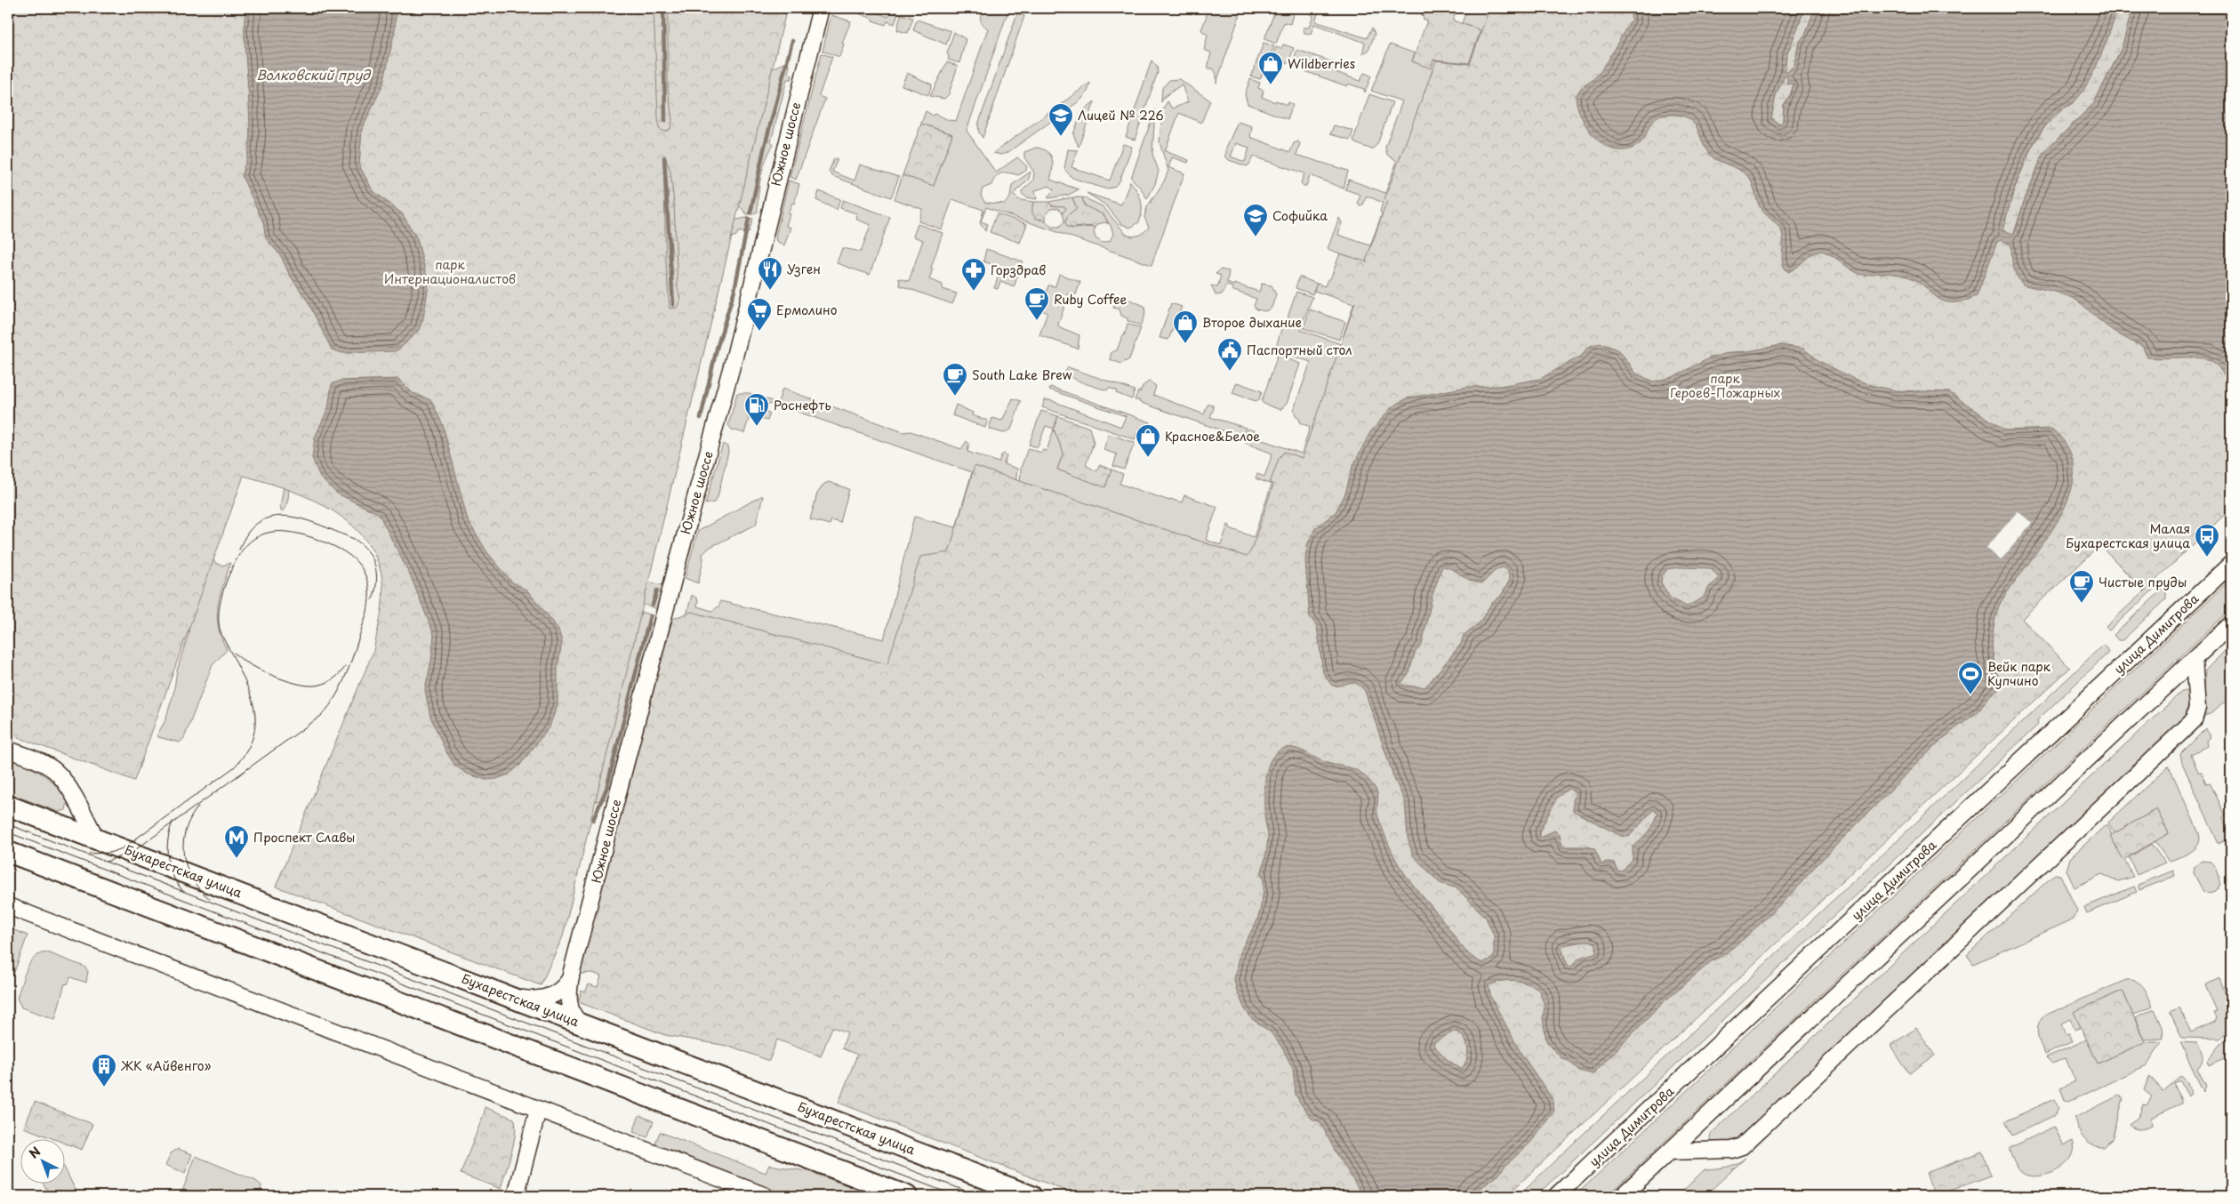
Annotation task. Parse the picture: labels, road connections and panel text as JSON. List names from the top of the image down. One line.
{"streets":{"main road":["Бухарестская улица"],"street":["Южное шоссе","улица Димитрова"]},"crossings":[["Южное шоссе","Бухарестская улица"]],"water":["Волковский пруд"],"parks":["парк Интернационалистов","парк Героев-Пожарных"],"places":{"shop":["Wildberries","Второе дыхание","Красное&Белое"],"school or university":["Лицей № 226","Софийка"],"restaurant":["Узген"],"pharmacy":["Горздрав"],"cafe":["Ruby Coffee","South Lake Brew","Чистые пруды"],"supermarket":["Ермолино"],"public building":["Паспортный стол"],"fuel station":["Роснефть"],"bus stop":["Малая Бухарестская улица"],"sports":["Вейк парк Купчино"],"metro station":["Проспект Славы"],"building":["ЖК «Айвенго»"]},"north":"top left"}
